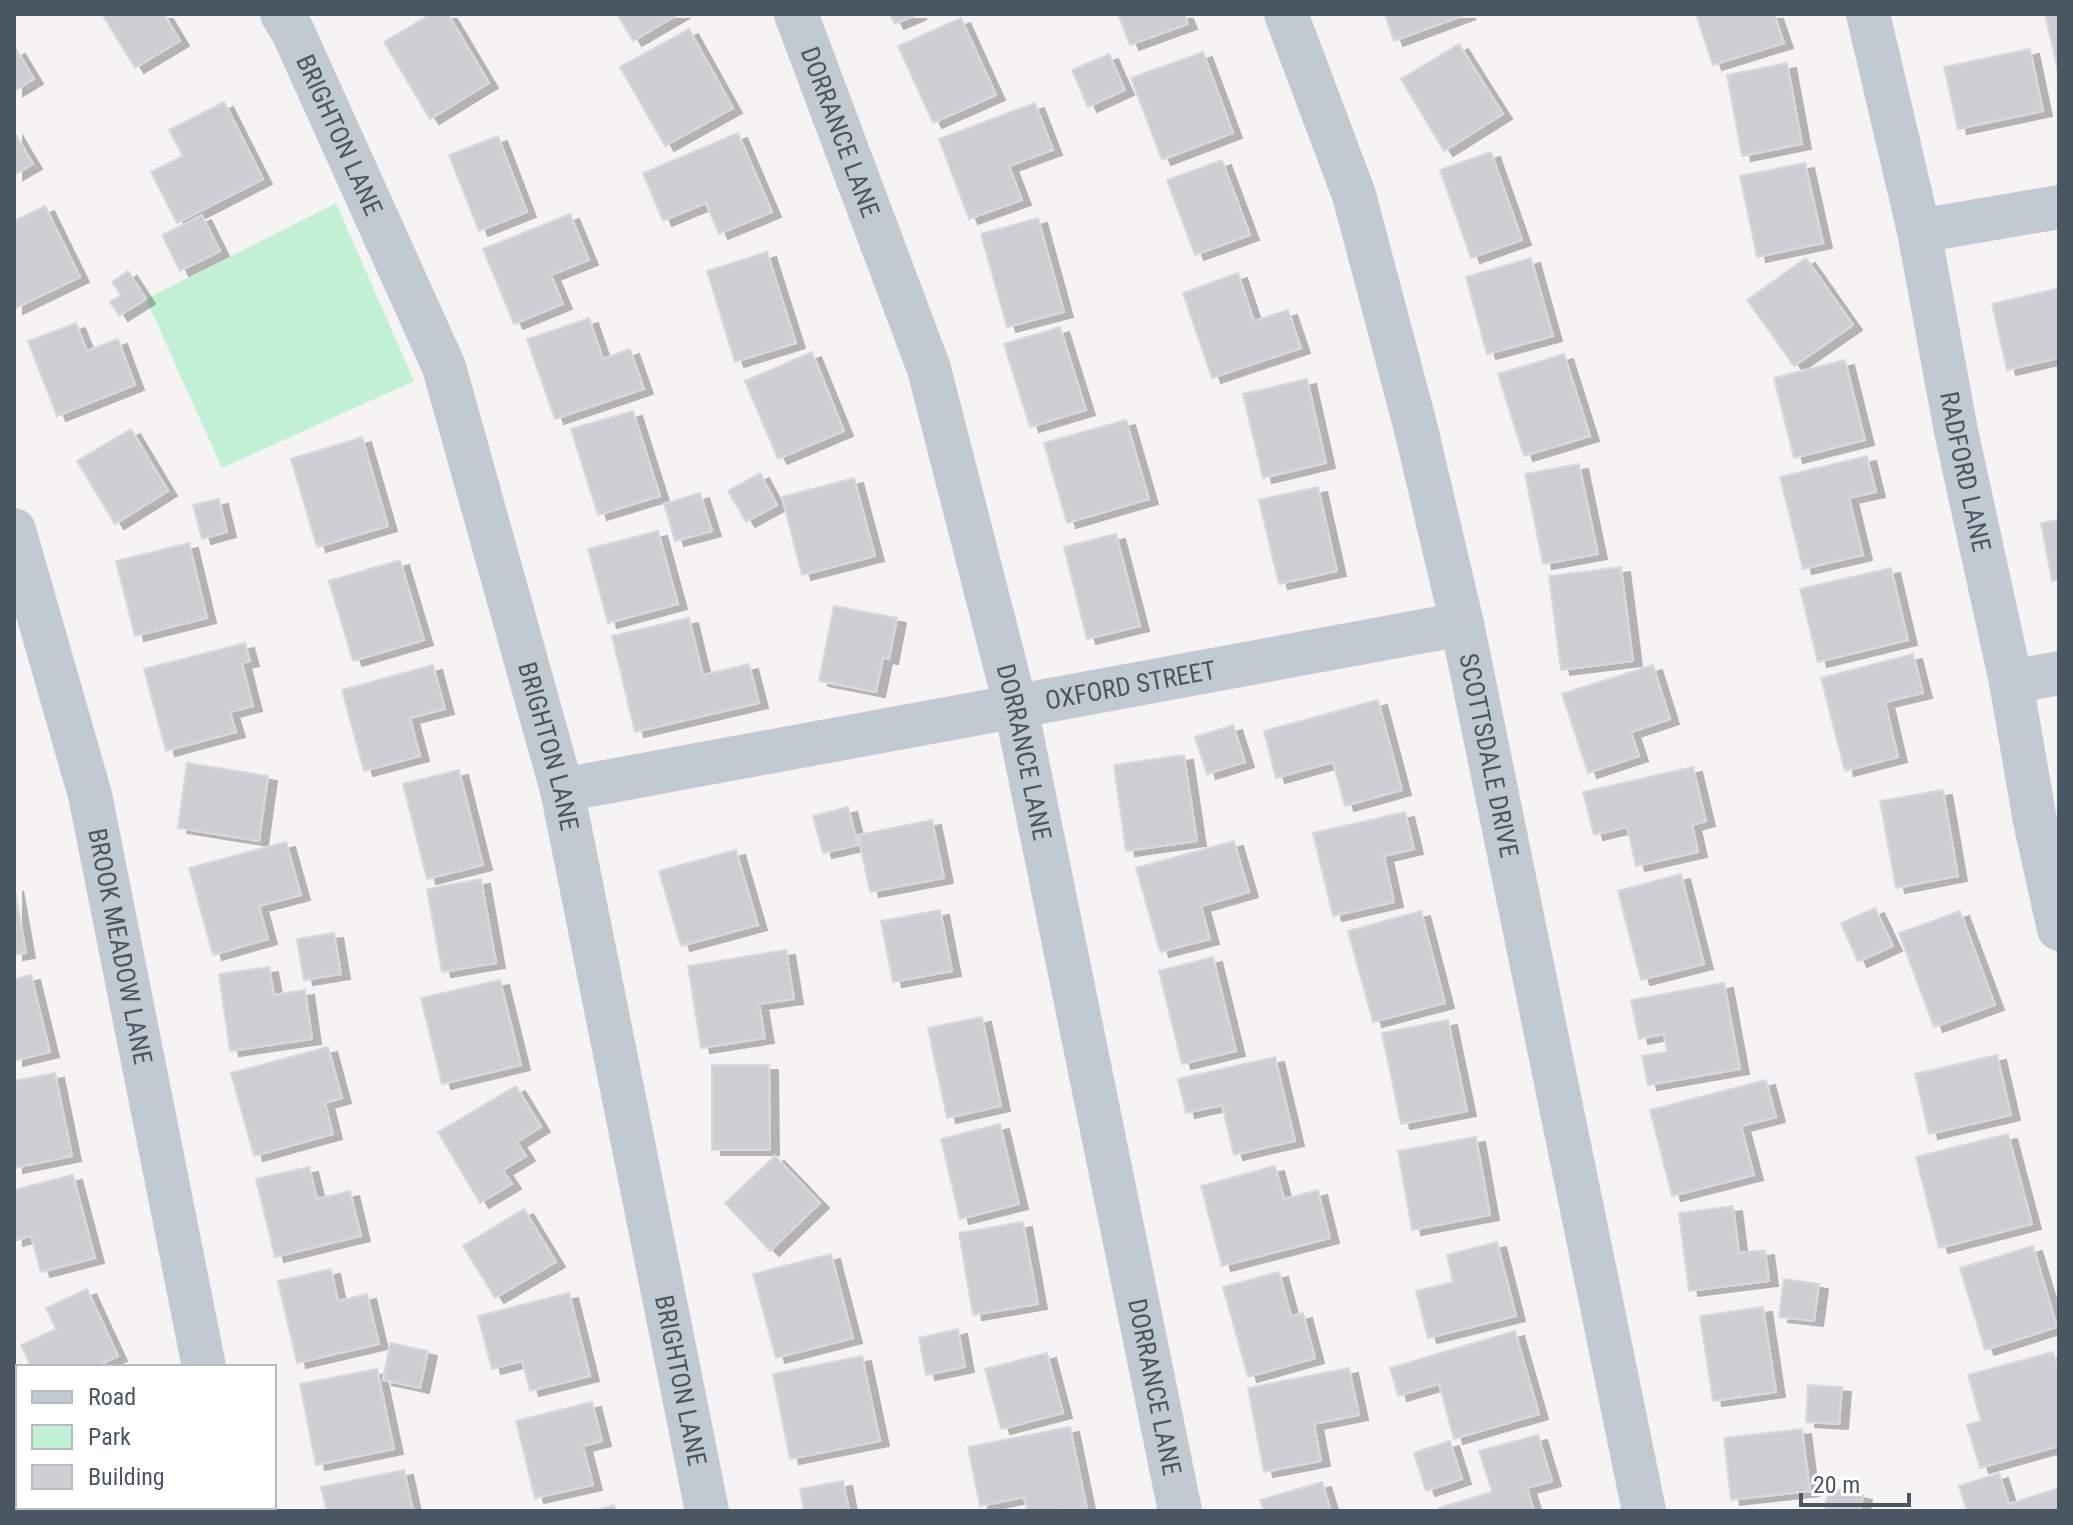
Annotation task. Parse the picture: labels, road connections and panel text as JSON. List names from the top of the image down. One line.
{"streets":{"street":["DORRANCE LANE","BRIGHTON LANE","RADFORD LANE","OXFORD STREET","SCOTTSDALE DRIVE","BROOK MEADOW LANE"]},"crossings":[["DORRANCE LANE","OXFORD STREET"],["BRIGHTON LANE","OXFORD STREET"],["OXFORD STREET","SCOTTSDALE DRIVE"]],"legend":["Road","Park","Building"],"scale_bar":"20 m"}
